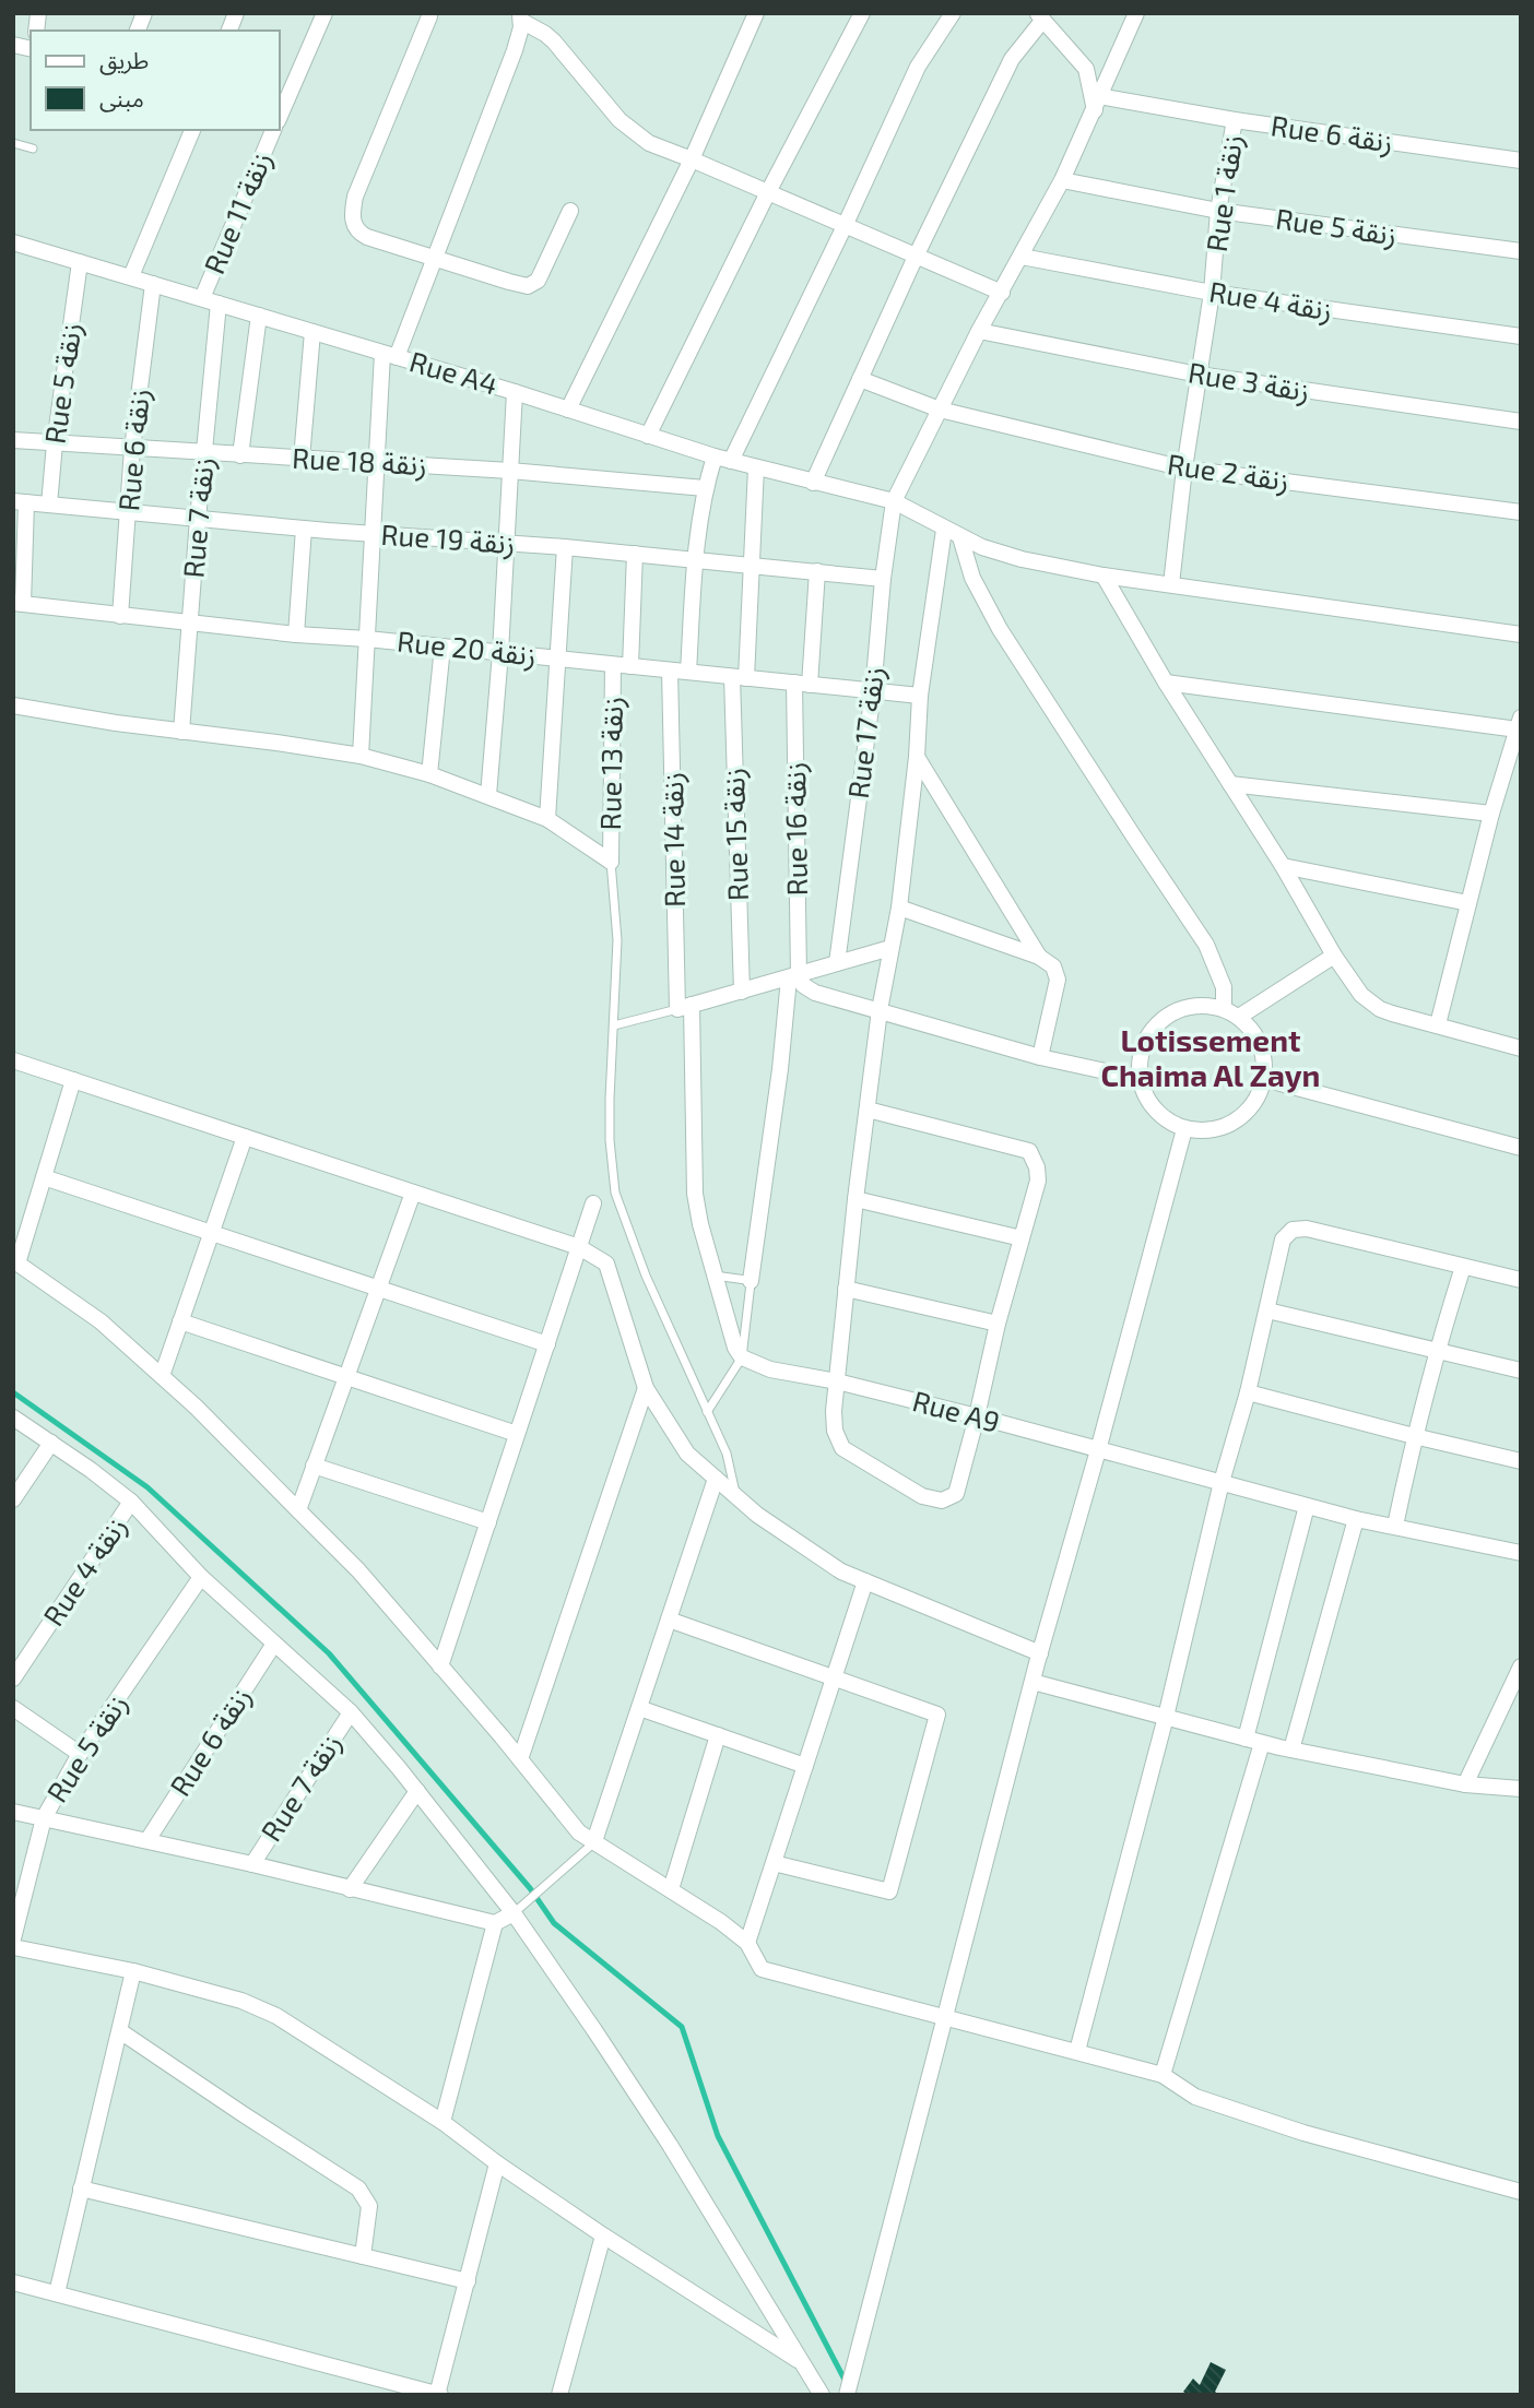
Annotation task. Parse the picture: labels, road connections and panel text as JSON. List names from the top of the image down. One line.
{"streets":{"street":["Rue 6 زنقة","Rue 1 زنقة","Rue 11 زنقة","Rue 5 زنقة","Rue 4 زنقة","Rue A4","Rue 3 زنقة","Rue 18 زنقة","Rue 2 زنقة","Rue 7 زنقة","Rue 19 زنقة","Rue 20 زنقة","Rue 17 زنقة","Rue 13 زنقة","Rue 16 زنقة","Rue 15 زنقة","Rue 14 زنقة","Rue A9"]},"crossings":[["Rue 6 زنقة","Rue 1 زنقة"],["Rue 6 زنقة","Rue A4"],["Rue 6 زنقة","Rue 18 زنقة"],["Rue 6 زنقة","Rue 19 زنقة"],["Rue 6 زنقة","Rue 20 زنقة"],["Rue 6 زنقة","Rue 17 زنقة"],["Rue 1 زنقة","Rue 5 زنقة"],["Rue 1 زنقة","Rue 4 زنقة"],["Rue 1 زنقة","Rue A4"],["Rue 1 زنقة","Rue 3 زنقة"],["Rue 1 زنقة","Rue 2 زنقة"],["Rue 11 زنقة","Rue A4"],["Rue 5 زنقة","Rue A4"],["Rue 5 زنقة","Rue 18 زنقة"],["Rue 5 زنقة","Rue 19 زنقة"],["Rue 5 زنقة","Rue 17 زنقة"],["Rue 4 زنقة","Rue 17 زنقة"],["Rue A4","Rue 7 زنقة"],["Rue A4","Rue 17 زنقة"],["Rue A4","Rue 15 زنقة"],["Rue 3 زنقة","Rue 17 زنقة"],["Rue 18 زنقة","Rue 7 زنقة"],["Rue 2 زنقة","Rue 17 زنقة"],["Rue 7 زنقة","Rue 19 زنقة"],["Rue 7 زنقة","Rue 20 زنقة"],["Rue 19 زنقة","Rue 17 زنقة"],["Rue 19 زنقة","Rue 13 زنقة"],["Rue 19 زنقة","Rue 16 زنقة"],["Rue 19 زنقة","Rue 15 زنقة"],["Rue 20 زنقة","Rue 17 زنقة"],["Rue 20 زنقة","Rue 13 زنقة"],["Rue 20 زنقة","Rue 16 زنقة"],["Rue 20 زنقة","Rue 15 زنقة"],["Rue 20 زنقة","Rue 14 زنقة"]],"districts":["Lotissement Chaima Al Zayn"],"legend":["طريق","مبنى"]}
